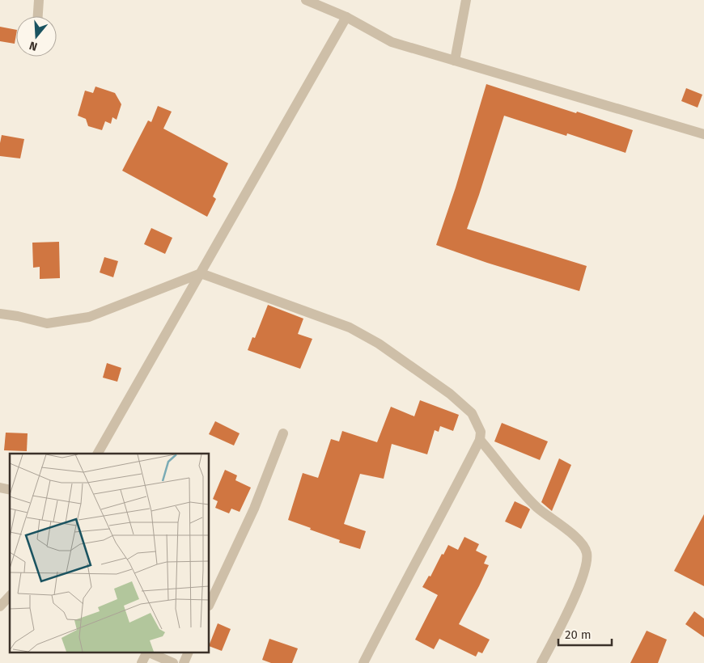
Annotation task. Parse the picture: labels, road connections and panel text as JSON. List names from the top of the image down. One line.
{"scale_bar":"20 m","north":"bottom"}
